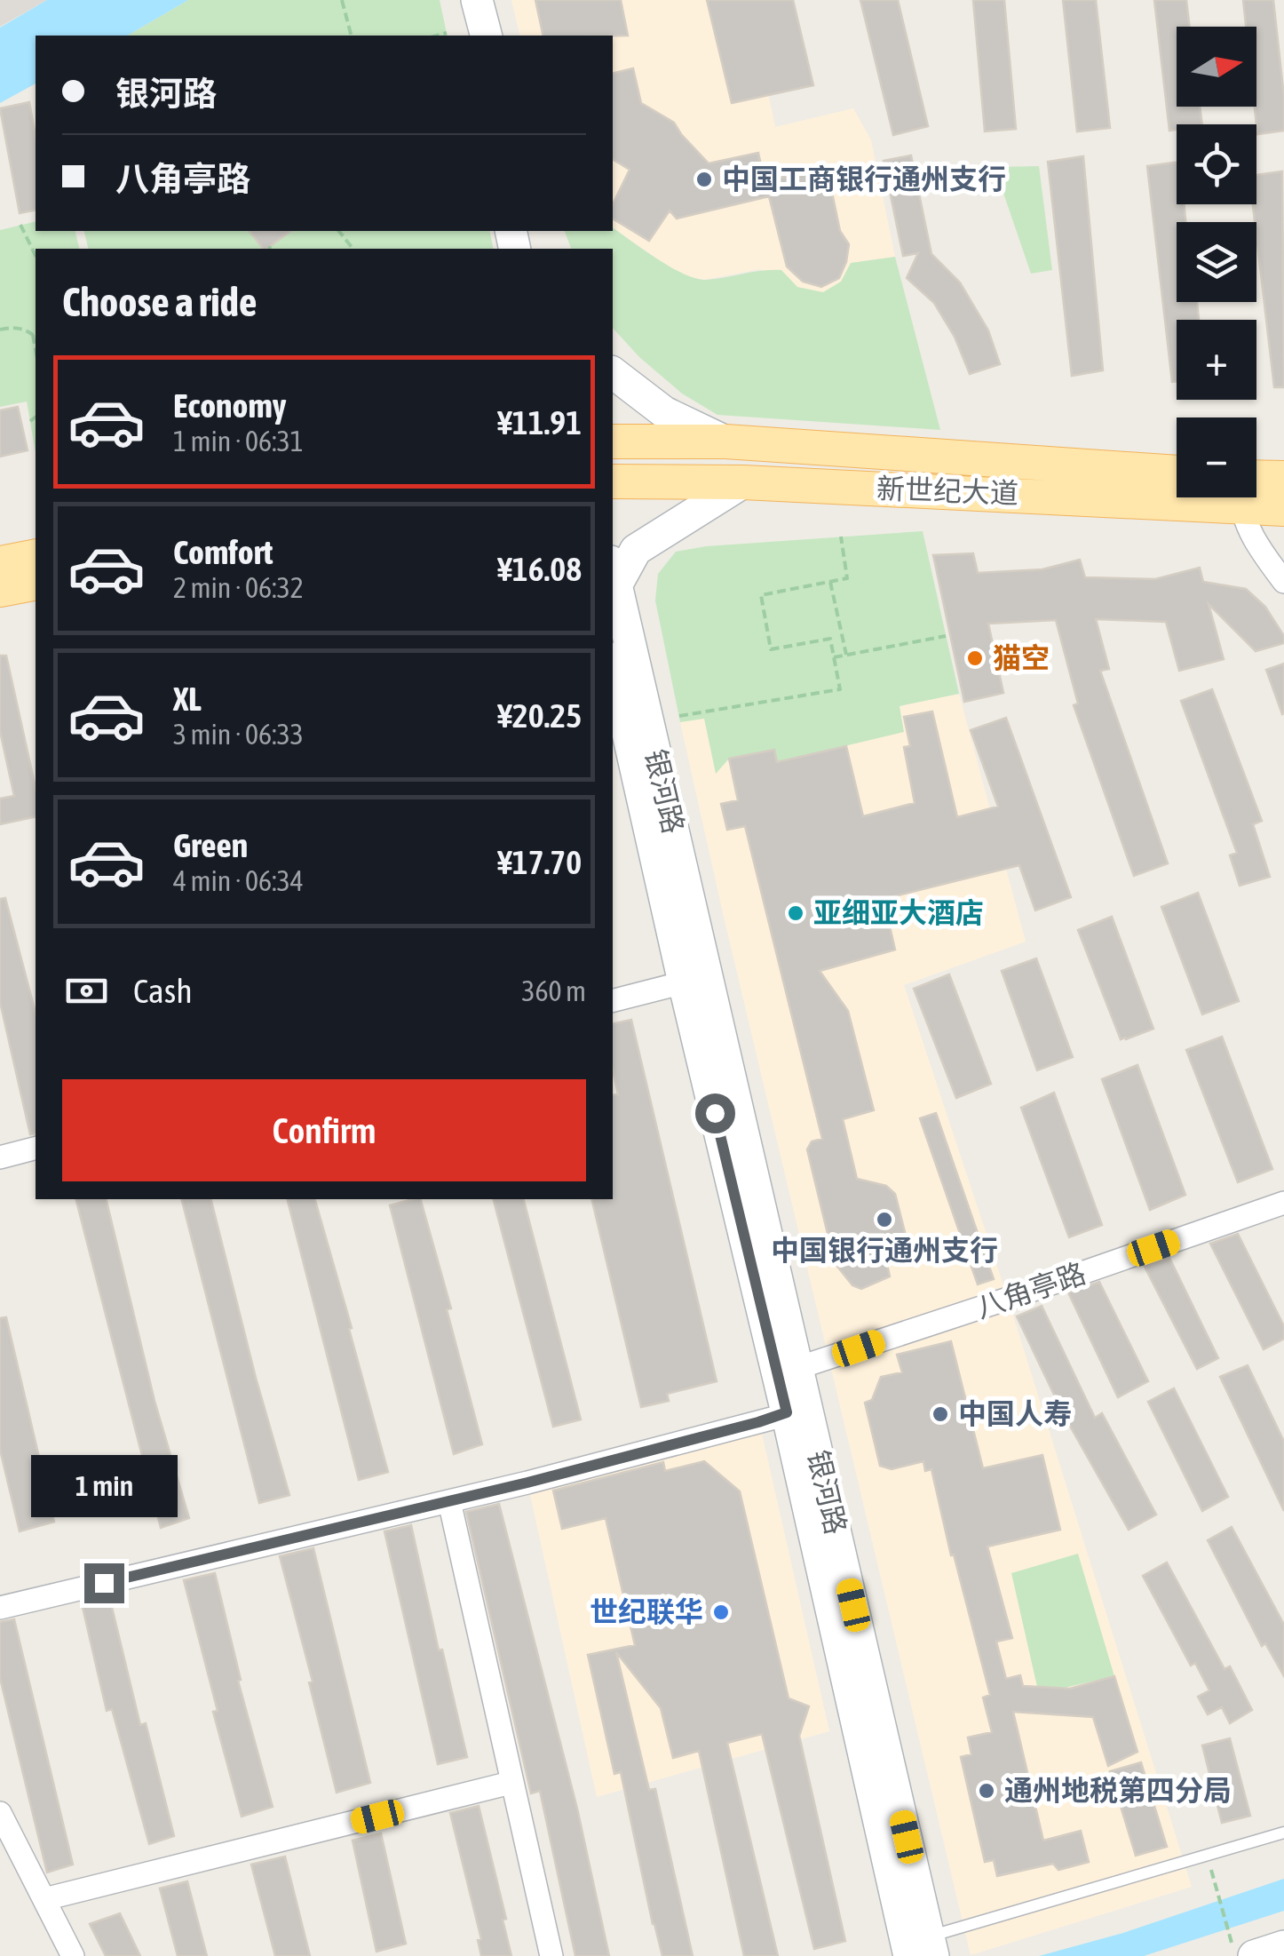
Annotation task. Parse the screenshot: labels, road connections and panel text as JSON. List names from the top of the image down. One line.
{"streets":{"main road":["新世纪大道","银河路"],"street":["八角亭路"]},"crossings":[["银河路","八角亭路"]],"places":["中国工商银行通州支行","猫空","亚细亚大酒店","中国银行通州支行","中国人寿","世纪联华","通州地税第四分局"],"north":"right","page":{"map_buttons":["+","−"],"banner":["银河路","八角亭路"],"heading":"Choose a ride","list":[{"name":"Economy","note":"1 min · 06:31","value":"¥11.91"},{"name":"Comfort","note":"2 min · 06:32","value":"¥16.08"},{"name":"XL","note":"3 min · 06:33","value":"¥20.25"},{"name":"Green","note":"4 min · 06:34","value":"¥17.70"}],"pay":["Cash","360 m"],"buttons":"Confirm","bubble":"1 min"}}
